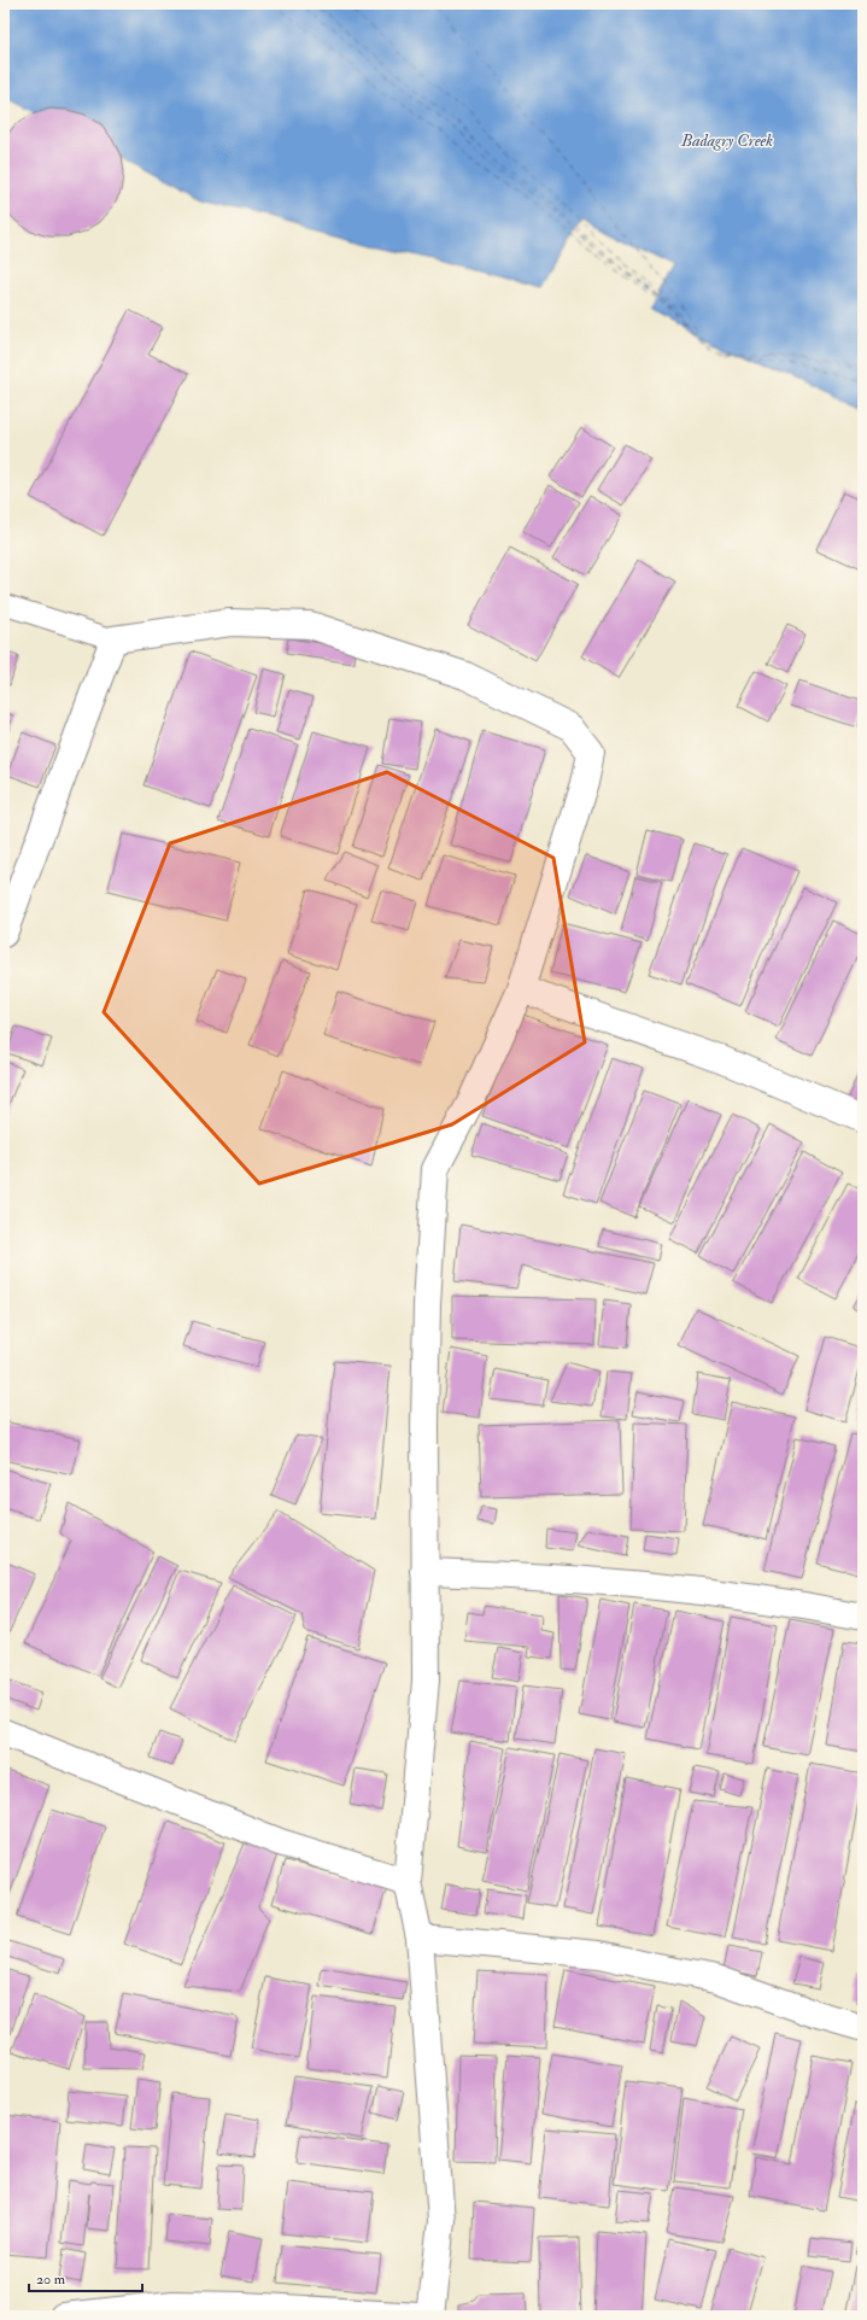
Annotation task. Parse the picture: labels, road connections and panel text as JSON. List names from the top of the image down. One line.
{"water":["Badagry Creek"],"scale_bar":"20 m"}
